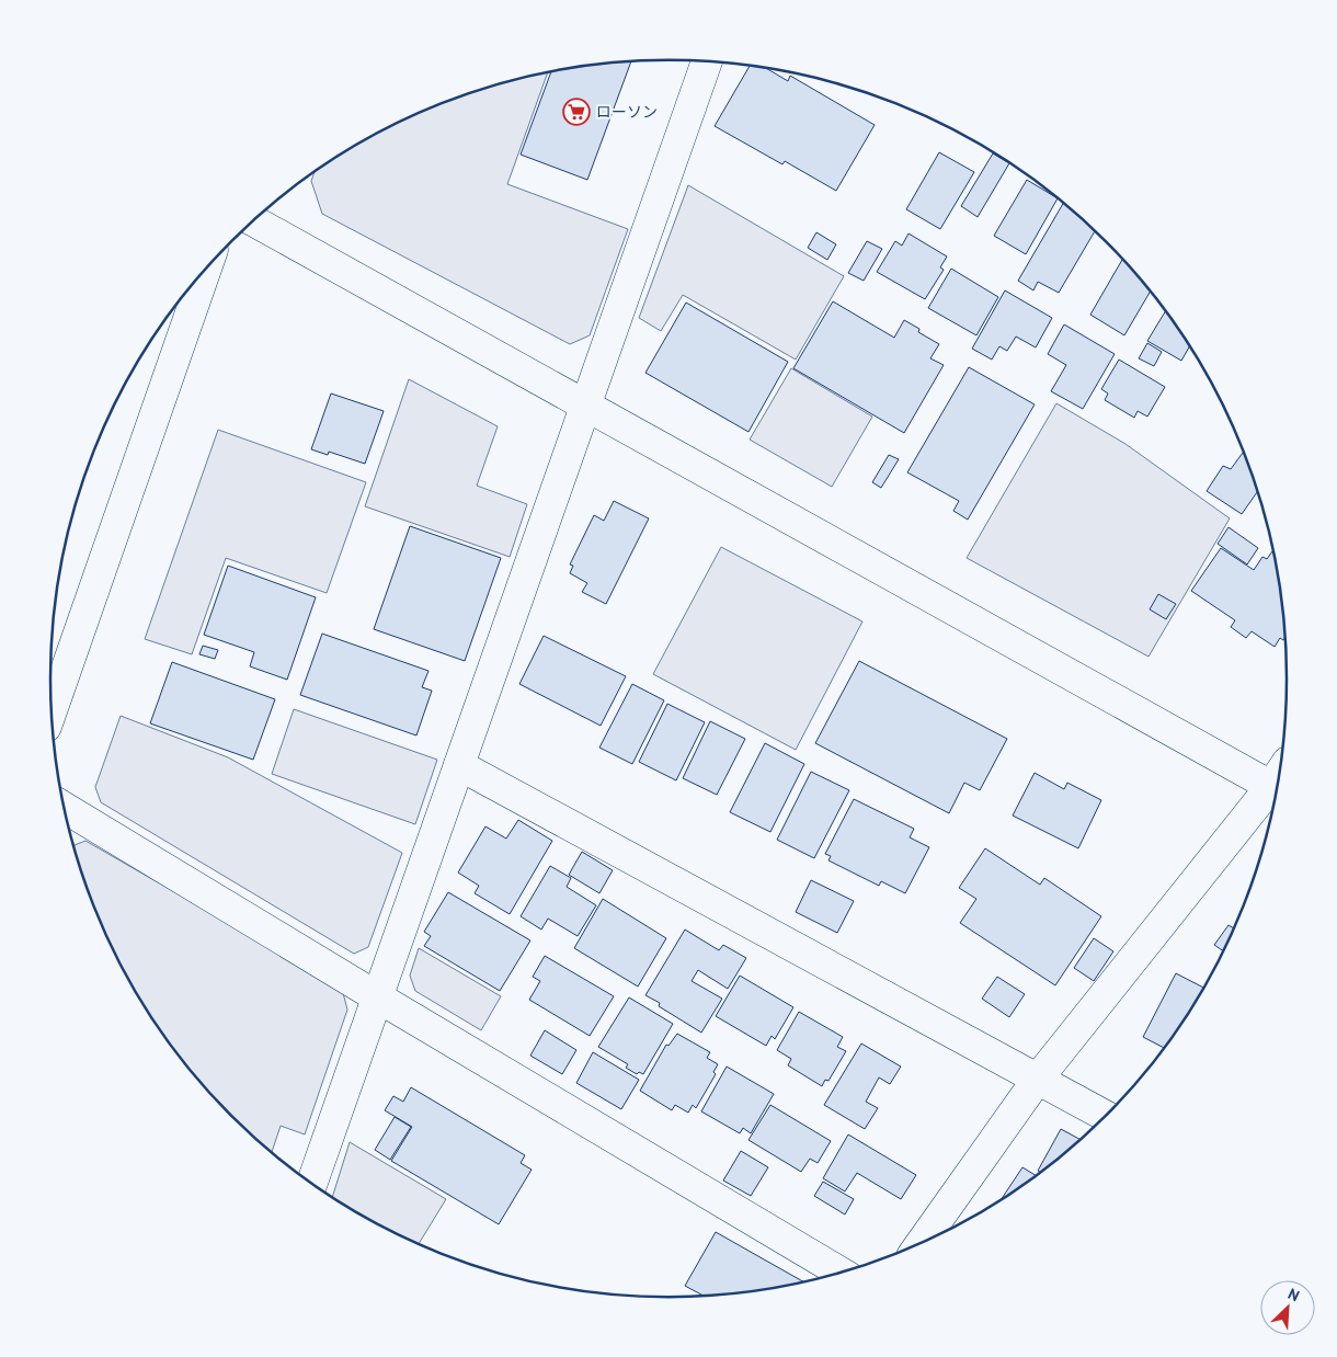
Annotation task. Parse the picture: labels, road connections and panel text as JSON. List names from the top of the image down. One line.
{"places":{"supermarket":["ローソン"]},"north":"top right"}
